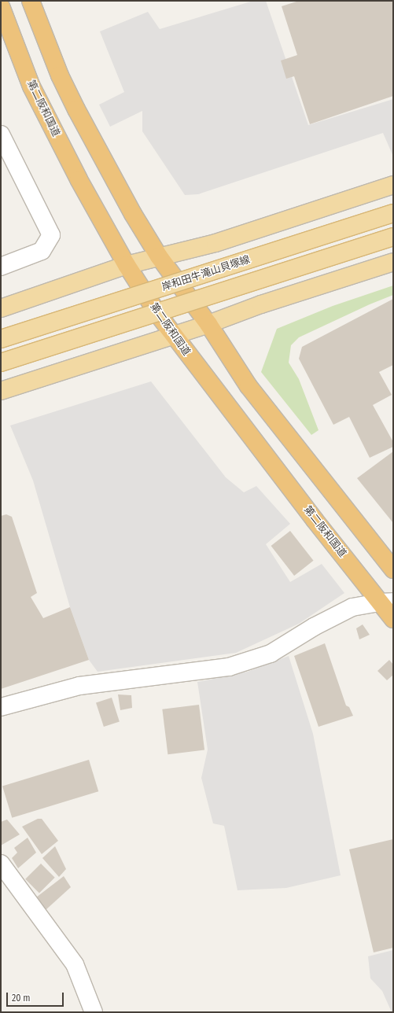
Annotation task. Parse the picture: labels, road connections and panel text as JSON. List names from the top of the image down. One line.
{"streets":{"highway":["第二阪和国道"],"main road":["岸和田牛滝山貝塚線"]},"scale_bar":"20 m"}
